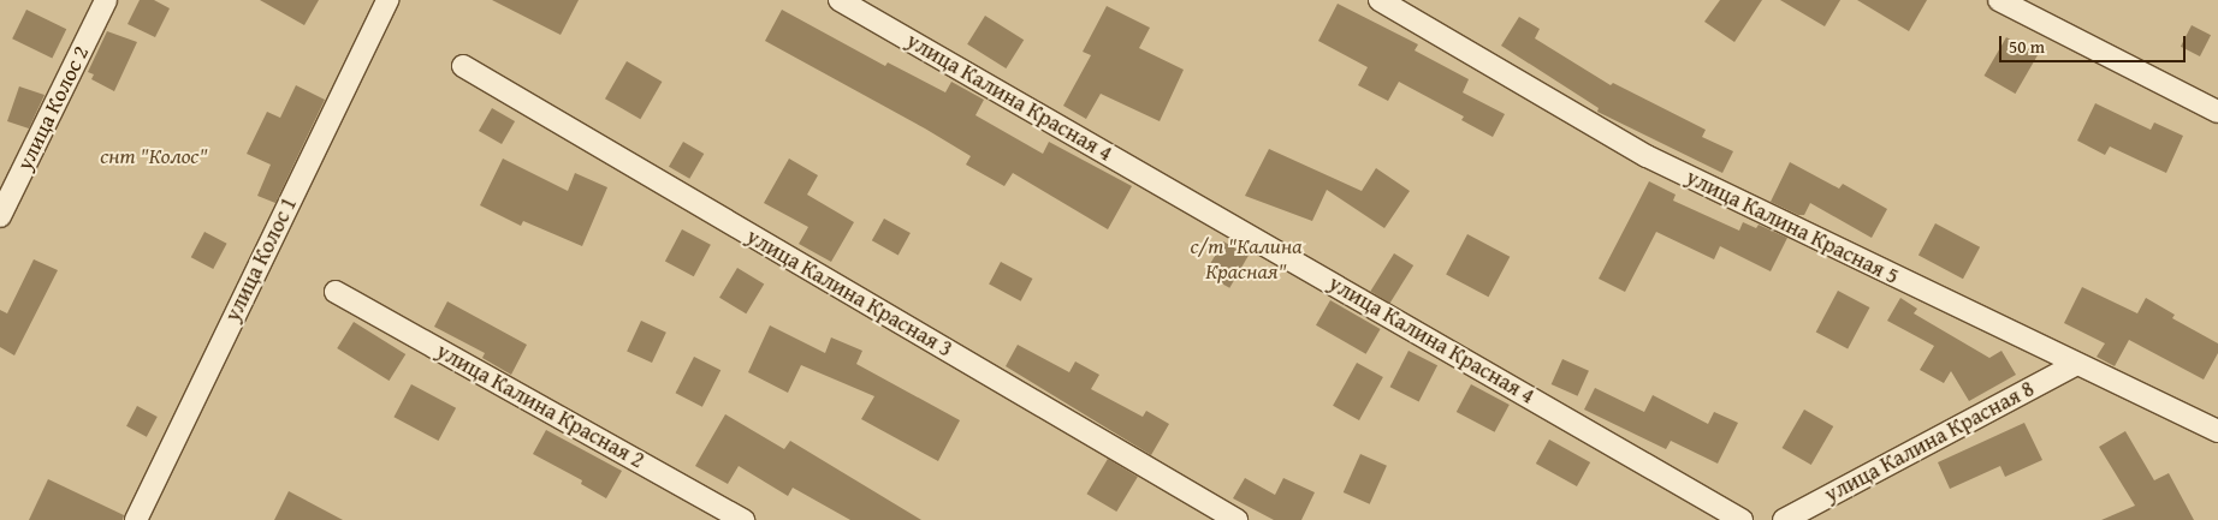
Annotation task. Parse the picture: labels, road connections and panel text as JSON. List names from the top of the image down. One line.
{"streets":{"street":["улица Калина Красная 4","улица Колос 2","улица Калина Красная 5","улица Колос 1","улица Калина Красная 3","улица Калина Красная 2","улица Калина Красная 8"]},"crossings":[["улица Калина Красная 5","улица Калина Красная 8"]],"parks":["снт \"Колос\"","с/т \"Калина Красная\""],"scale_bar":"50 m"}
